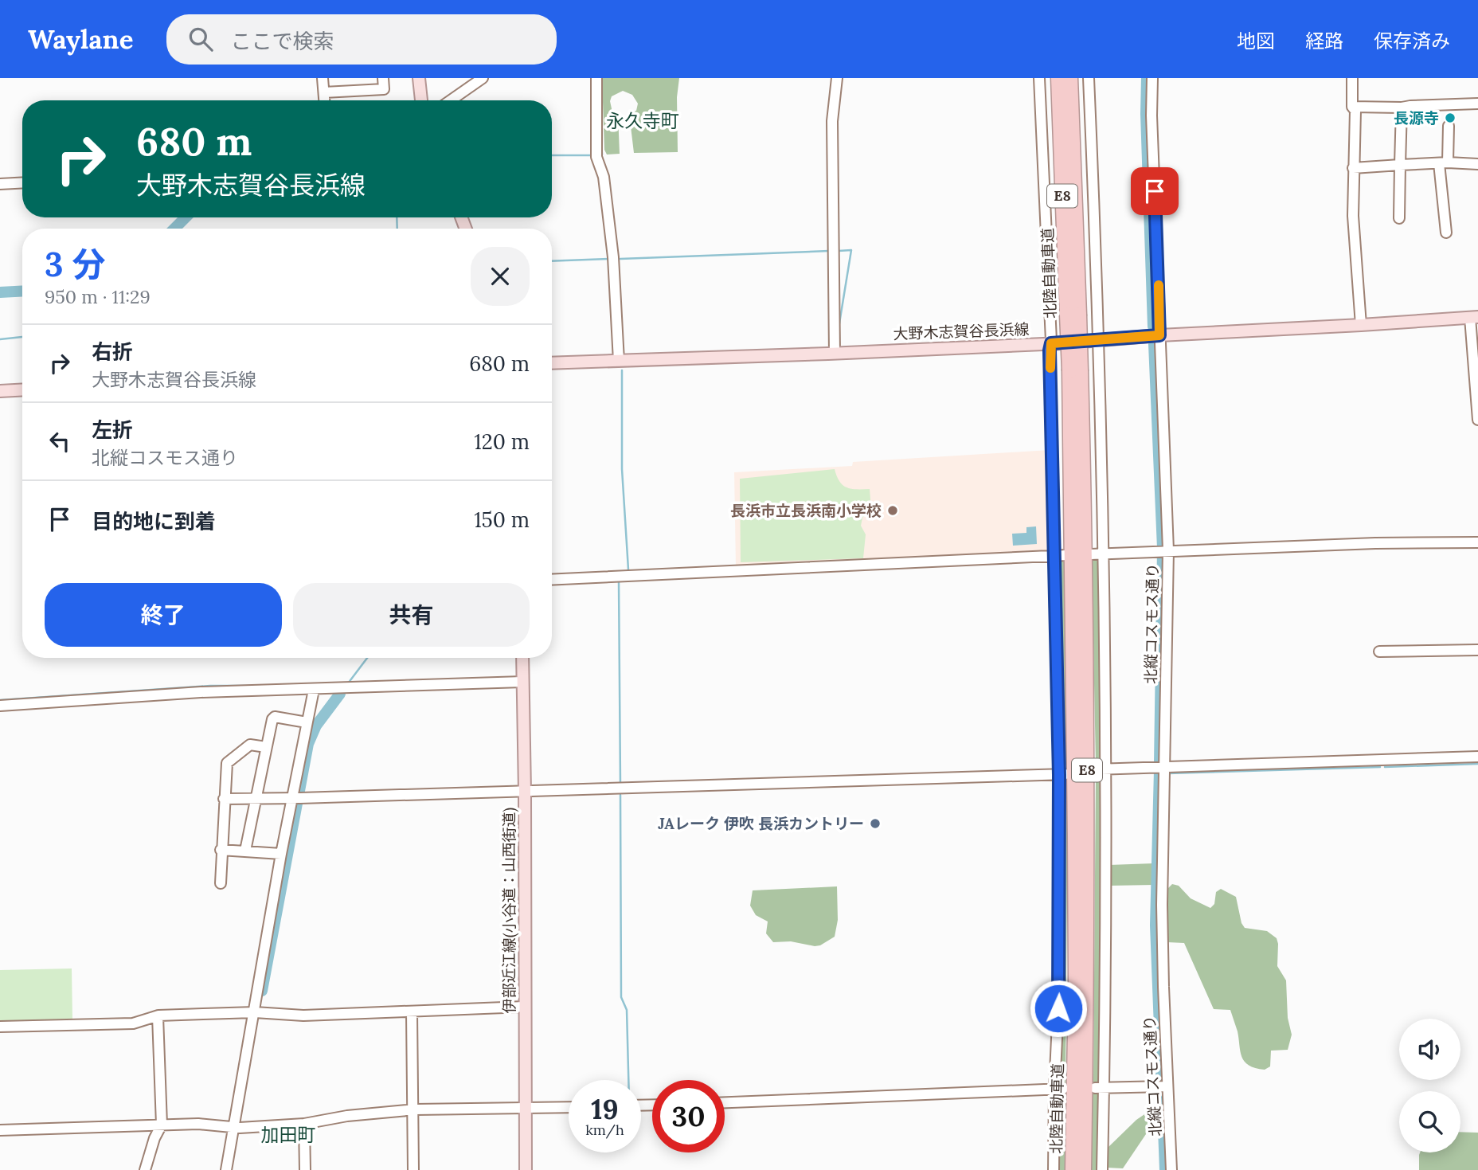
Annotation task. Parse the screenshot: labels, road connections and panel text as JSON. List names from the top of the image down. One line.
{"streets":{"highway":["E8","北陸自動車道"],"main road":["大野木志賀谷長浜線","伊部近江線(小谷道：山西街道)"],"street":["北縦コスモス通り"]},"crossings":[["大野木志賀谷長浜線","北縦コスモス通り"]],"districts":["永久寺町","加田町"],"places":["長源寺","長浜市立長浜南小学校","JAレーク 伊吹 長浜カントリー"],"page":{"header":"Waylane","search":"ここで検索","nav":["地図","経路","保存済み"],"turn":["680 m","大野木志賀谷長浜線"],"heading":["3 分","950 m · 11:29"],"list":[{"name":"右折","note":"大野木志賀谷長浜線","value":"680 m"},{"name":"左折","note":"北縦コスモス通り","value":"120 m"},{"name":"目的地に到着","value":"150 m"}],"buttons":["終了","共有"],"speed":"19 km/h","limit":"30"}}
